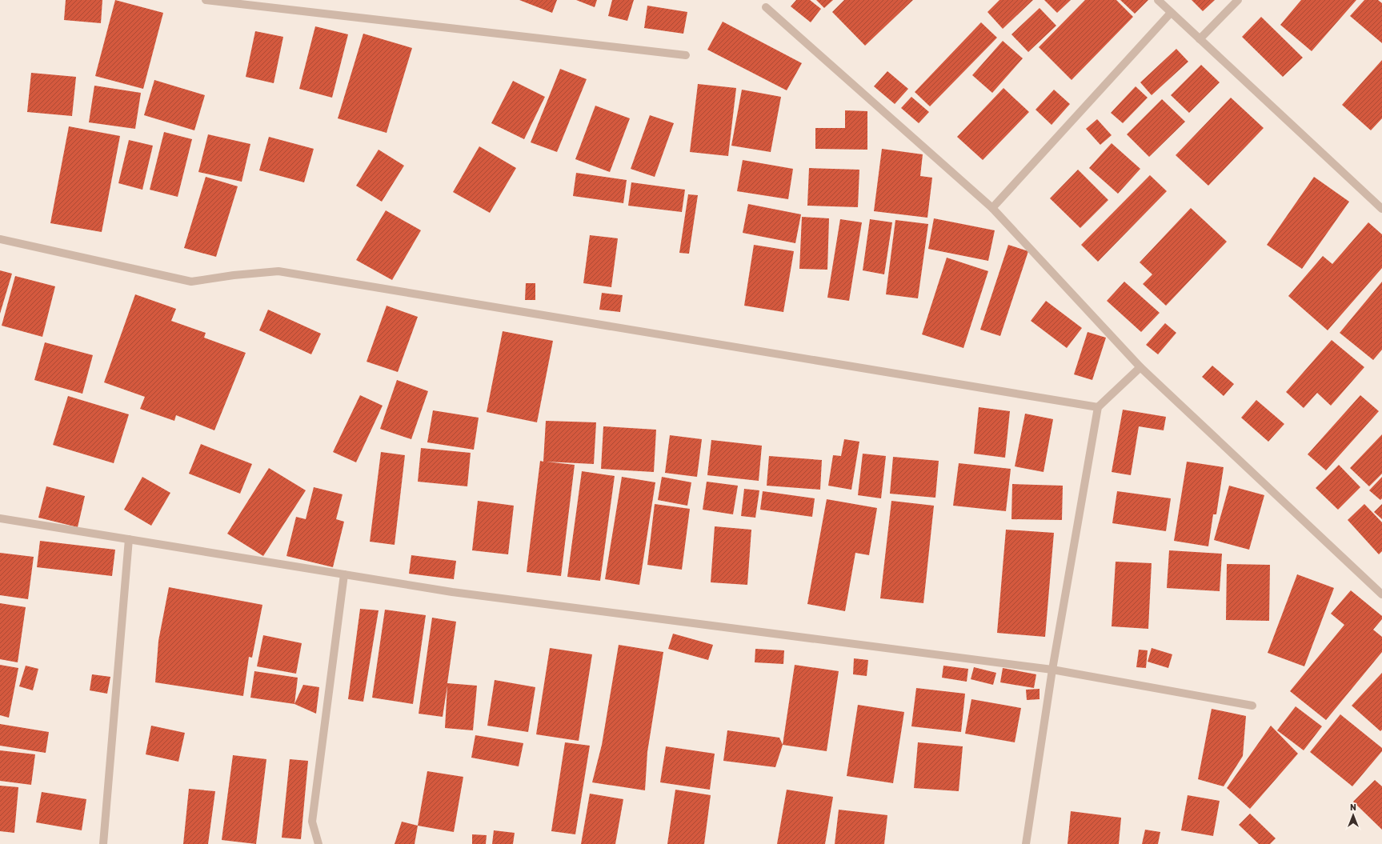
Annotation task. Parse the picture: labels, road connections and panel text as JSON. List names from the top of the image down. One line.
{"north":"top"}
